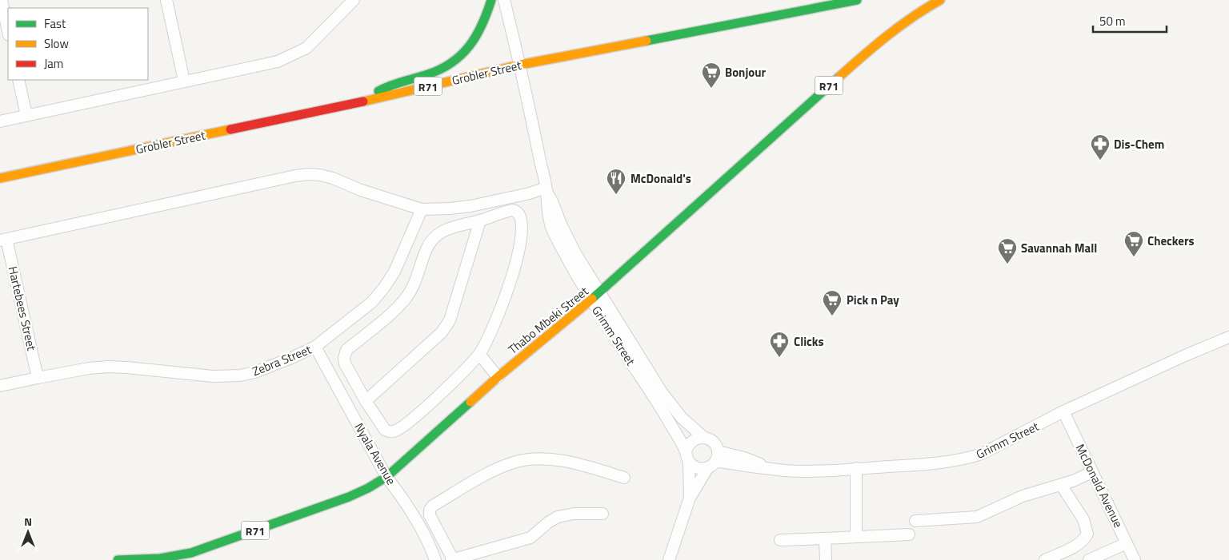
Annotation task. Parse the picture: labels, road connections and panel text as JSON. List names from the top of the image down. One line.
{"streets":{"main road":["Grobler Street","R71","Thabo Mbeki Street"],"street":["Hartebees Street","Grimm Street","Zebra Street","Nyala Avenue","McDonald Avenue"]},"crossings":[["Grobler Street","Grimm Street"],["Hartebees Street","Zebra Street"],["Thabo Mbeki Street","Grimm Street"],["Thabo Mbeki Street","Nyala Avenue"],["Grimm Street","McDonald Avenue"],["Zebra Street","Nyala Avenue"]],"places":{"supermarket":["Bonjour","Checkers","Savannah Mall","Pick n Pay"],"pharmacy":["Dis-Chem","Clicks"],"restaurant":["McDonald's"]},"legend":["Fast","Slow","Jam"],"scale_bar":"50 m","north":"top"}
